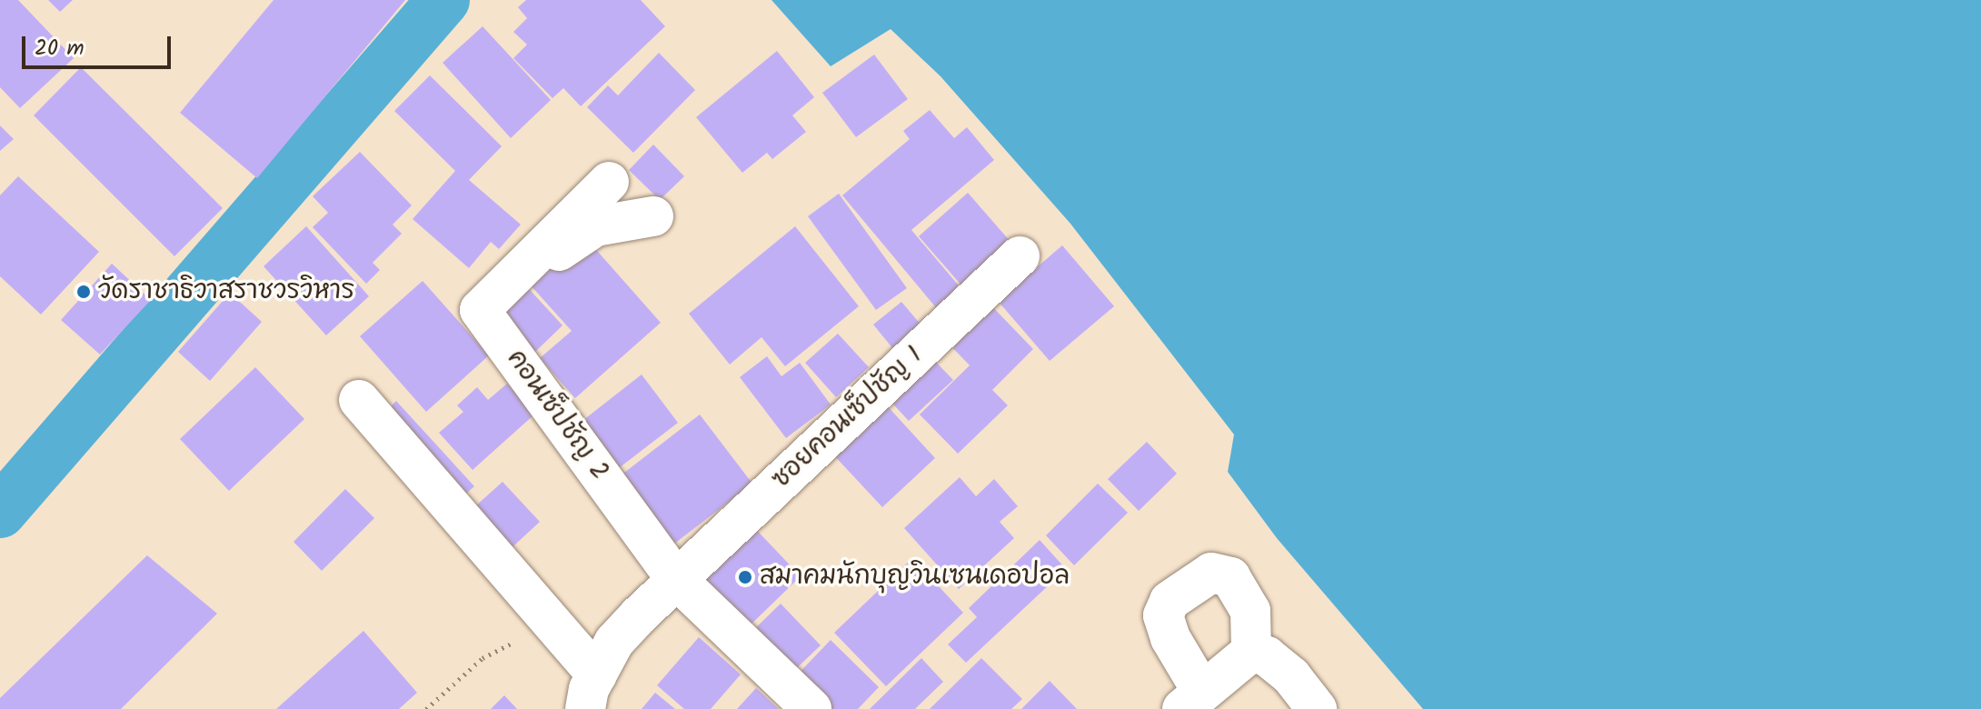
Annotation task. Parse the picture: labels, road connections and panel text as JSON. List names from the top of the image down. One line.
{"streets":{"street":["คอนเซ็ปชัญ 2","ซอยคอนเซ็ปชัญ 1"]},"crossings":[["คอนเซ็ปชัญ 2","ซอยคอนเซ็ปชัญ 1"]],"places":["วัดราชาธิวาสราชวรวิหาร","สมาคมนักบุญวินเซนเดอปอล"],"scale_bar":"20 m"}
